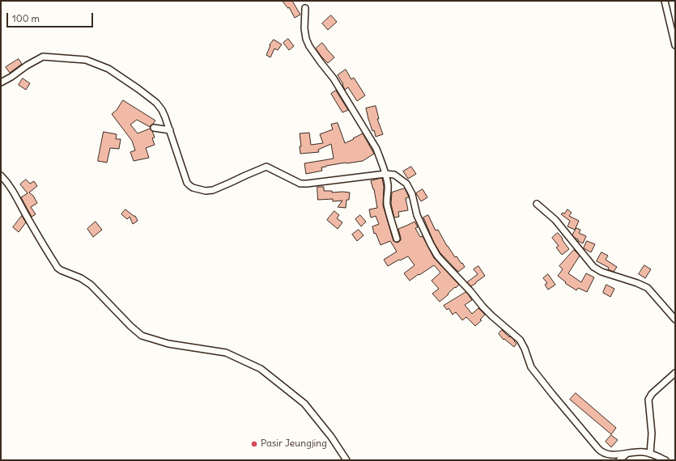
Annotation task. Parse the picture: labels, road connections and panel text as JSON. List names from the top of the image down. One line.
{"places":["Pasir Jeungjing"],"scale_bar":"100 m"}
